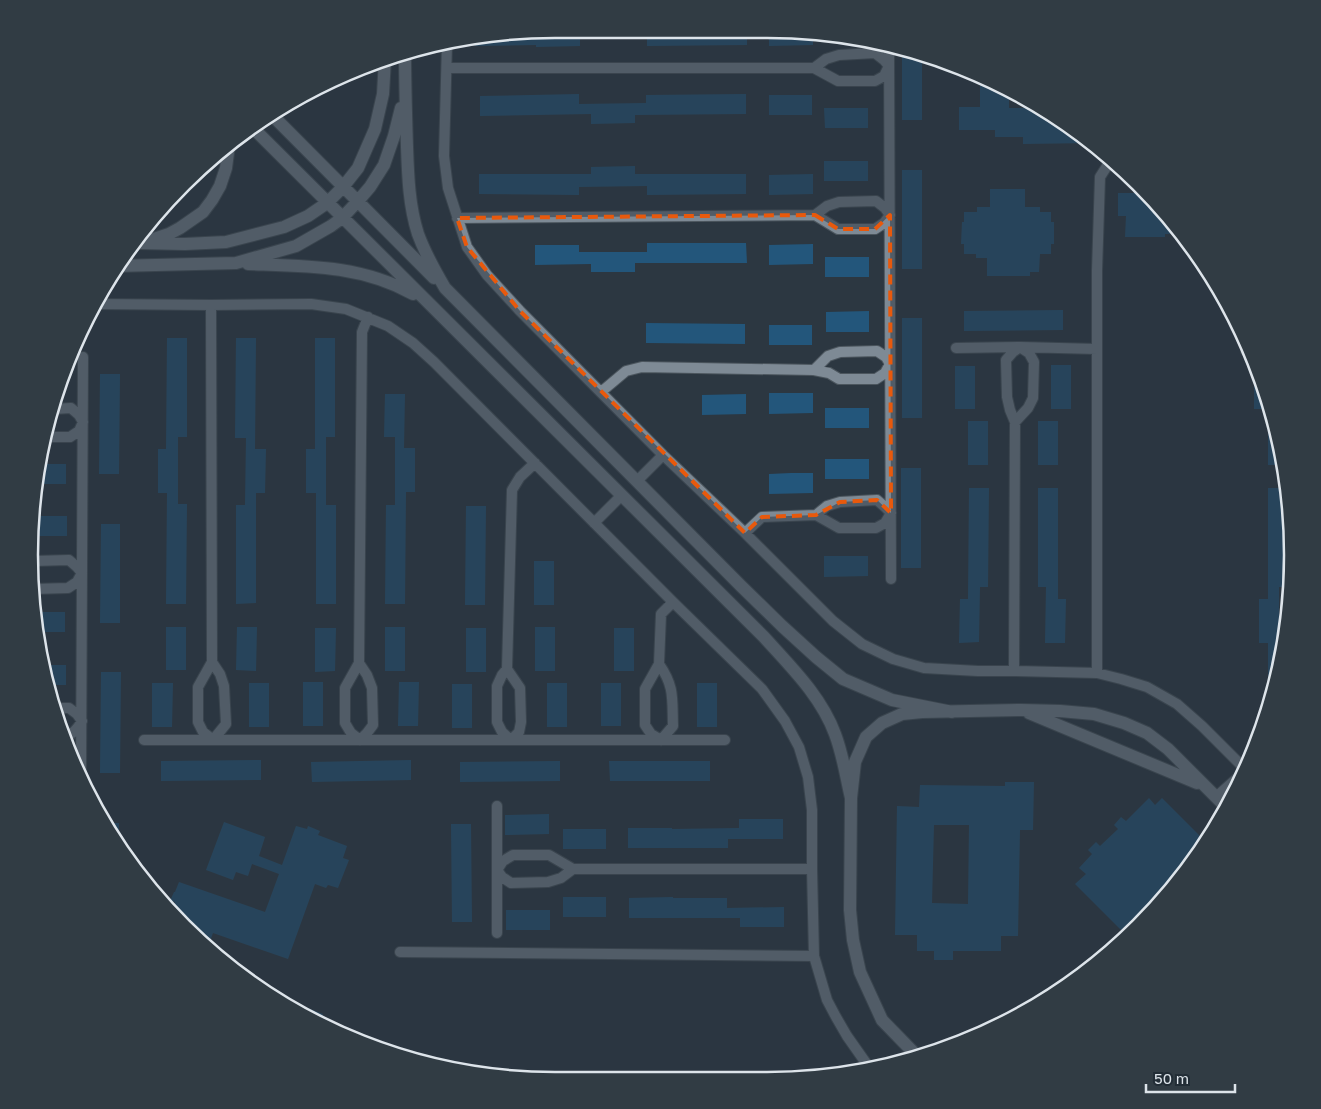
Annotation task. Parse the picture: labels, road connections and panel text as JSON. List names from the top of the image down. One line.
{"scale_bar":"50 m"}
